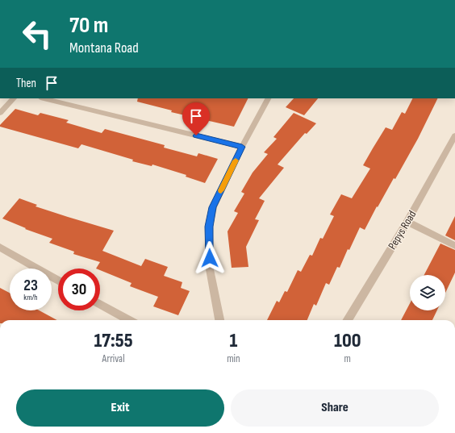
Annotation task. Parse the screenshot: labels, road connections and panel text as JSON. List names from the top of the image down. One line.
{"streets":{"street":["Pepys Road"]},"page":{"turn":["70 m","Montana Road"],"then":"Then","speed":"23 km/h","limit":"30","eta":["17:55","Arrival","1","min","100","m"],"buttons":["Exit","Share"]}}
